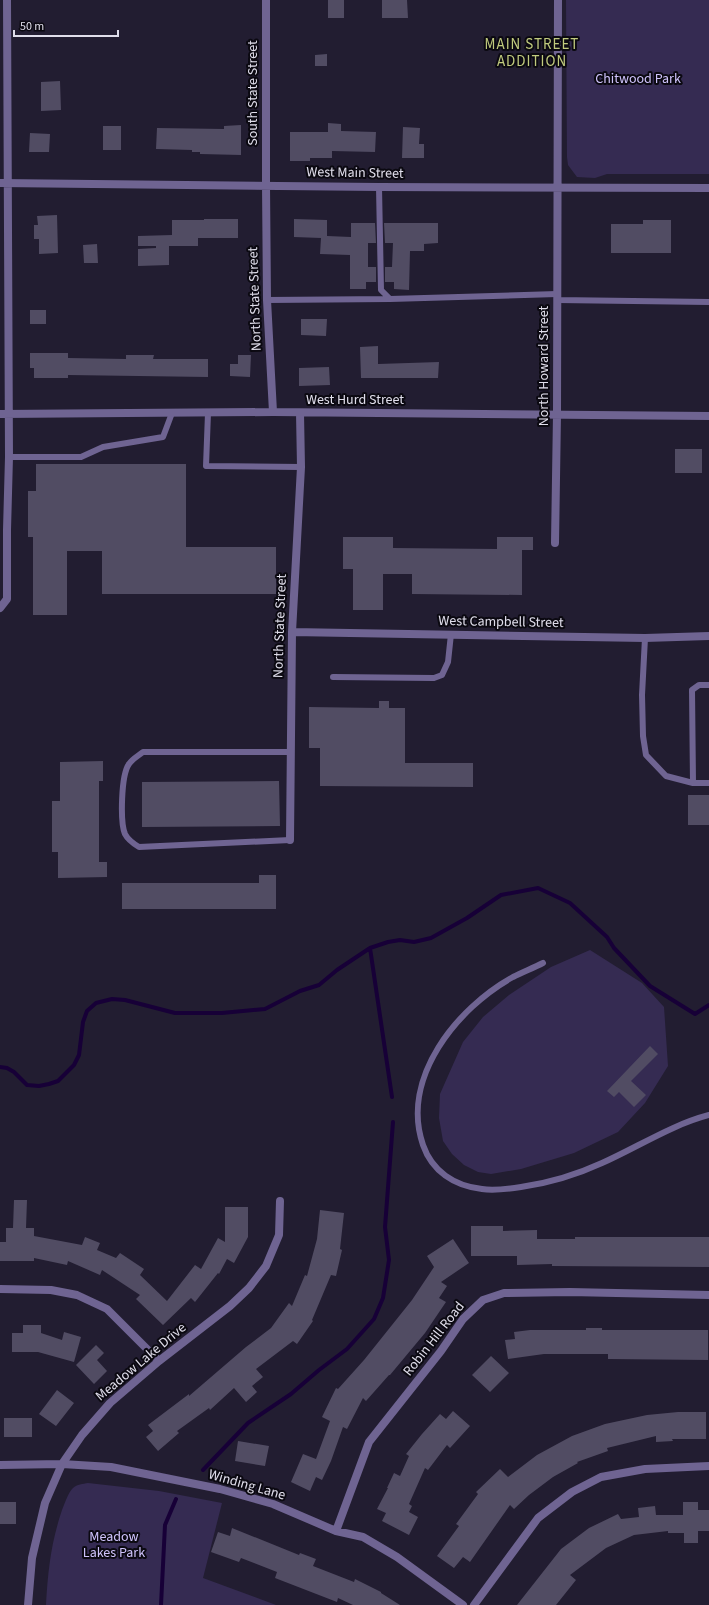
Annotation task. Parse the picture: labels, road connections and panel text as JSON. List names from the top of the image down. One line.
{"streets":{"street":["South State Street","West Main Street","North State Street","North Howard Street","West Hurd Street","West Campbell Street","Robin Hill Road","Meadow Lake Drive","Winding Lane"]},"crossings":[["South State Street","West Main Street"],["South State Street","North State Street"],["West Main Street","North State Street"],["West Main Street","North Howard Street"],["North State Street","West Hurd Street"],["North State Street","West Campbell Street"],["North Howard Street","West Hurd Street"],["Robin Hill Road","Winding Lane"],["Meadow Lake Drive","Winding Lane"]],"districts":["MAIN STREET ADDITION"],"parks":["Chitwood Park","Meadow Lakes Park"],"scale_bar":"50 m"}
